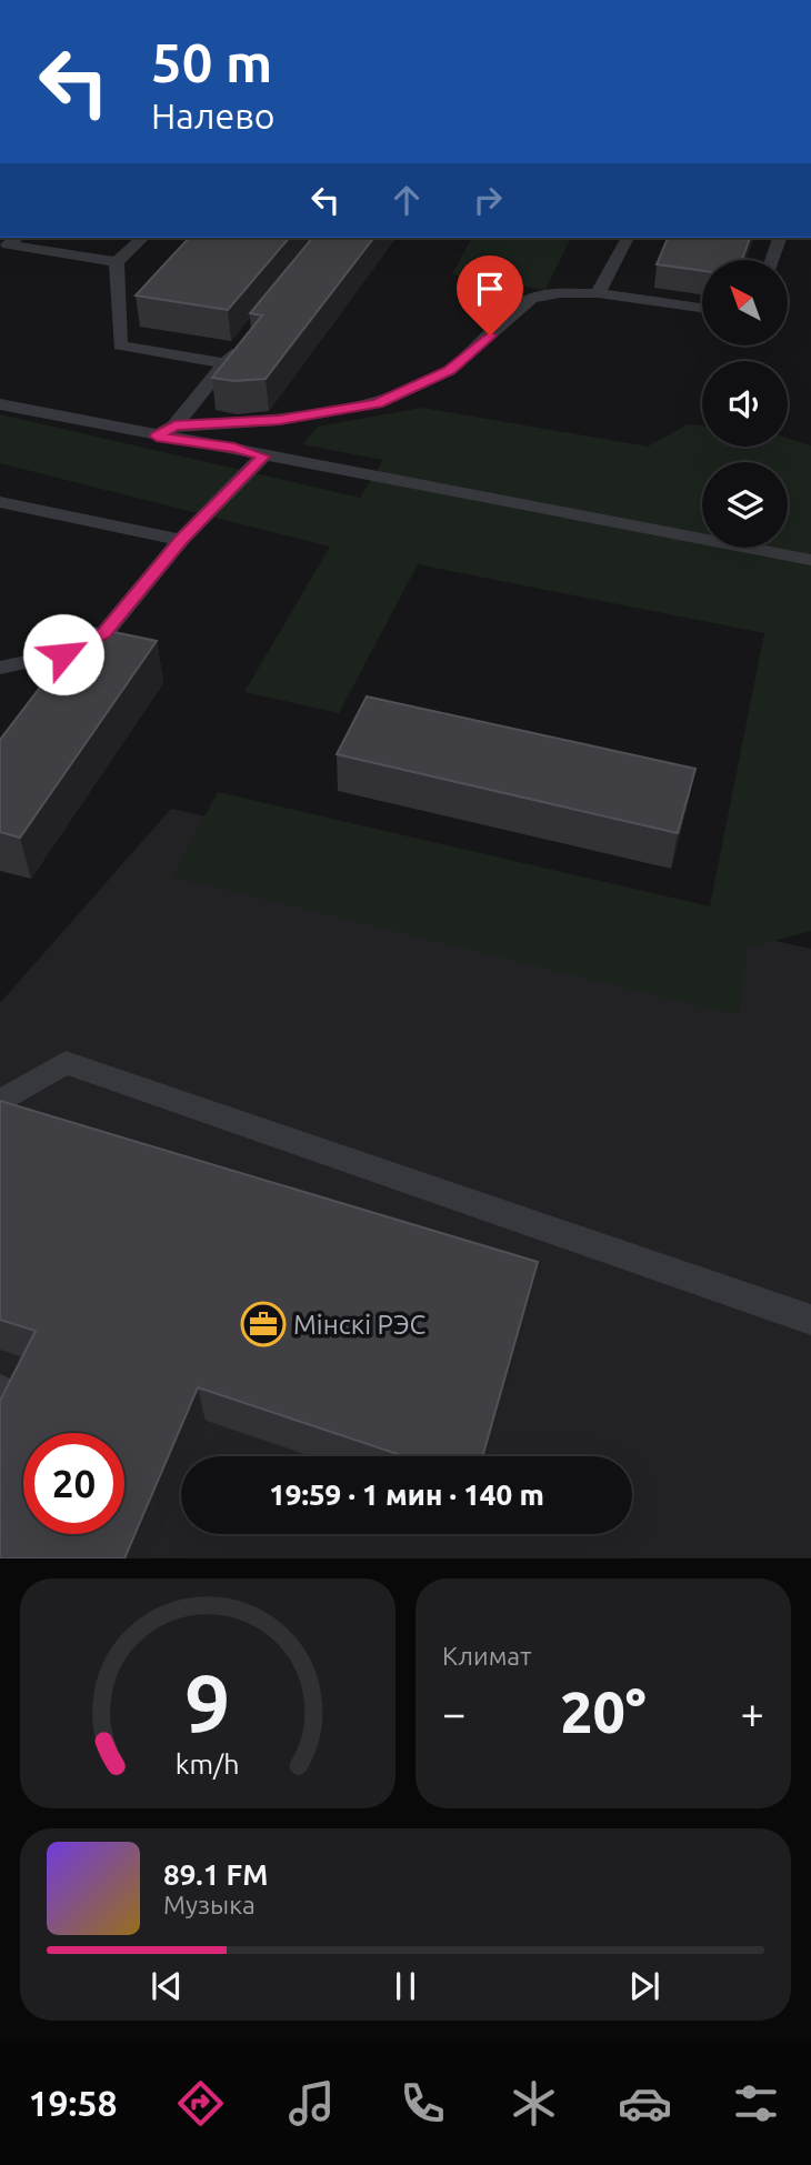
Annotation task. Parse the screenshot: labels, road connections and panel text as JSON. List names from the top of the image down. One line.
{"places":{"office":["Мінскі РЭС"]},"north":"top left","page":{"turn":["50 m","Налево"],"limit":"20","trip":"19:59 · 1 мин · 140 m","tile":"Климат","heat":["−","20°","+"],"song":["89.1 FM","Музыка"],"tabs":"19:58","gauge":["9","km/h"]}}
